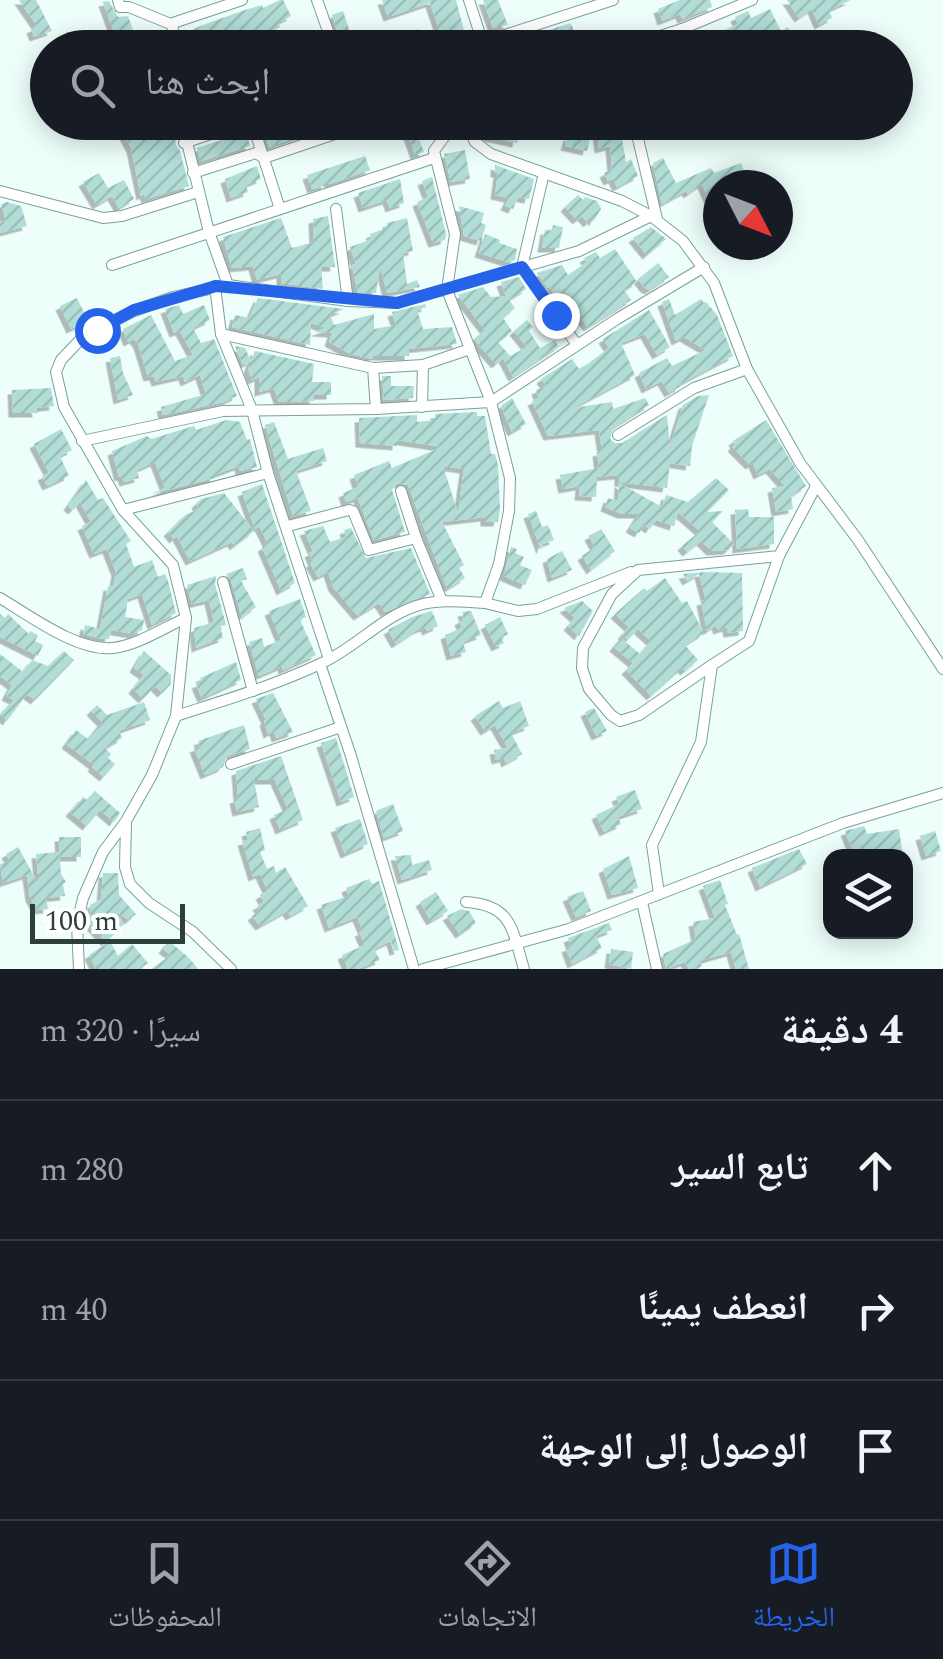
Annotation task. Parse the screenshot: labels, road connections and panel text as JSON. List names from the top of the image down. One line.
{"scale_bar":"100 m","north":"bottom right","page":{"search":"ابحث هنا","scale":"100 m","heading":["4 دقيقة","سيرًا · 320 m"],"list":[["تابع السير","280 m"],["انعطف يمينًا","40 m"],"الوصول إلى الوجهة"],"nav":["الخريطة","الاتجاهات","المحفوظات"]}}
